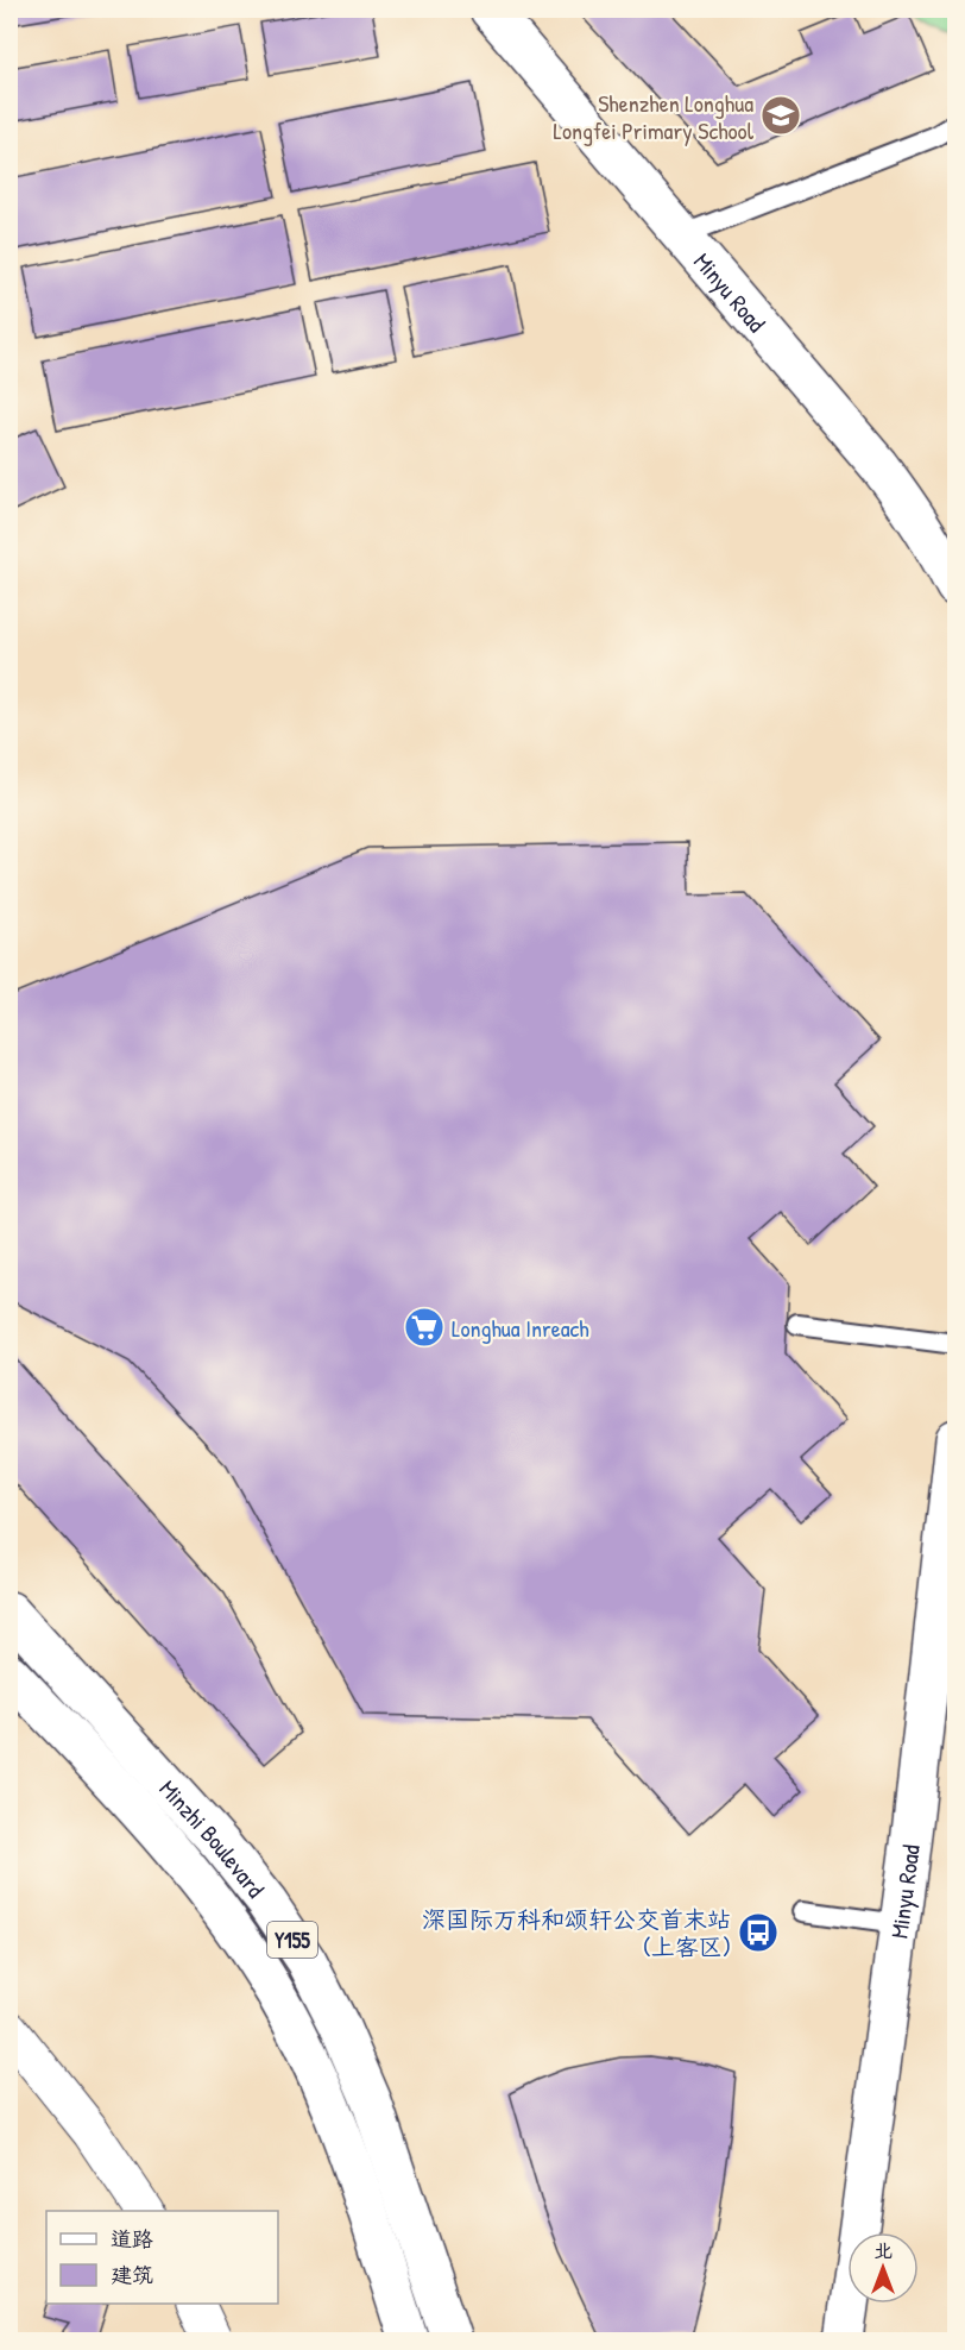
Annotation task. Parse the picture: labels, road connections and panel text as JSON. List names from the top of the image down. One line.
{"streets":{"street":["Minyu Road","Minzhi Boulevard","Y155"]},"places":{"school or university":["Shenzhen Longhua Longfei Primary School"],"supermarket":["Longhua Inreach"],"bus stop":["深国际万科和颂轩公交首末站 (上客区)"]},"legend":["道路","建筑"],"north":"top"}
